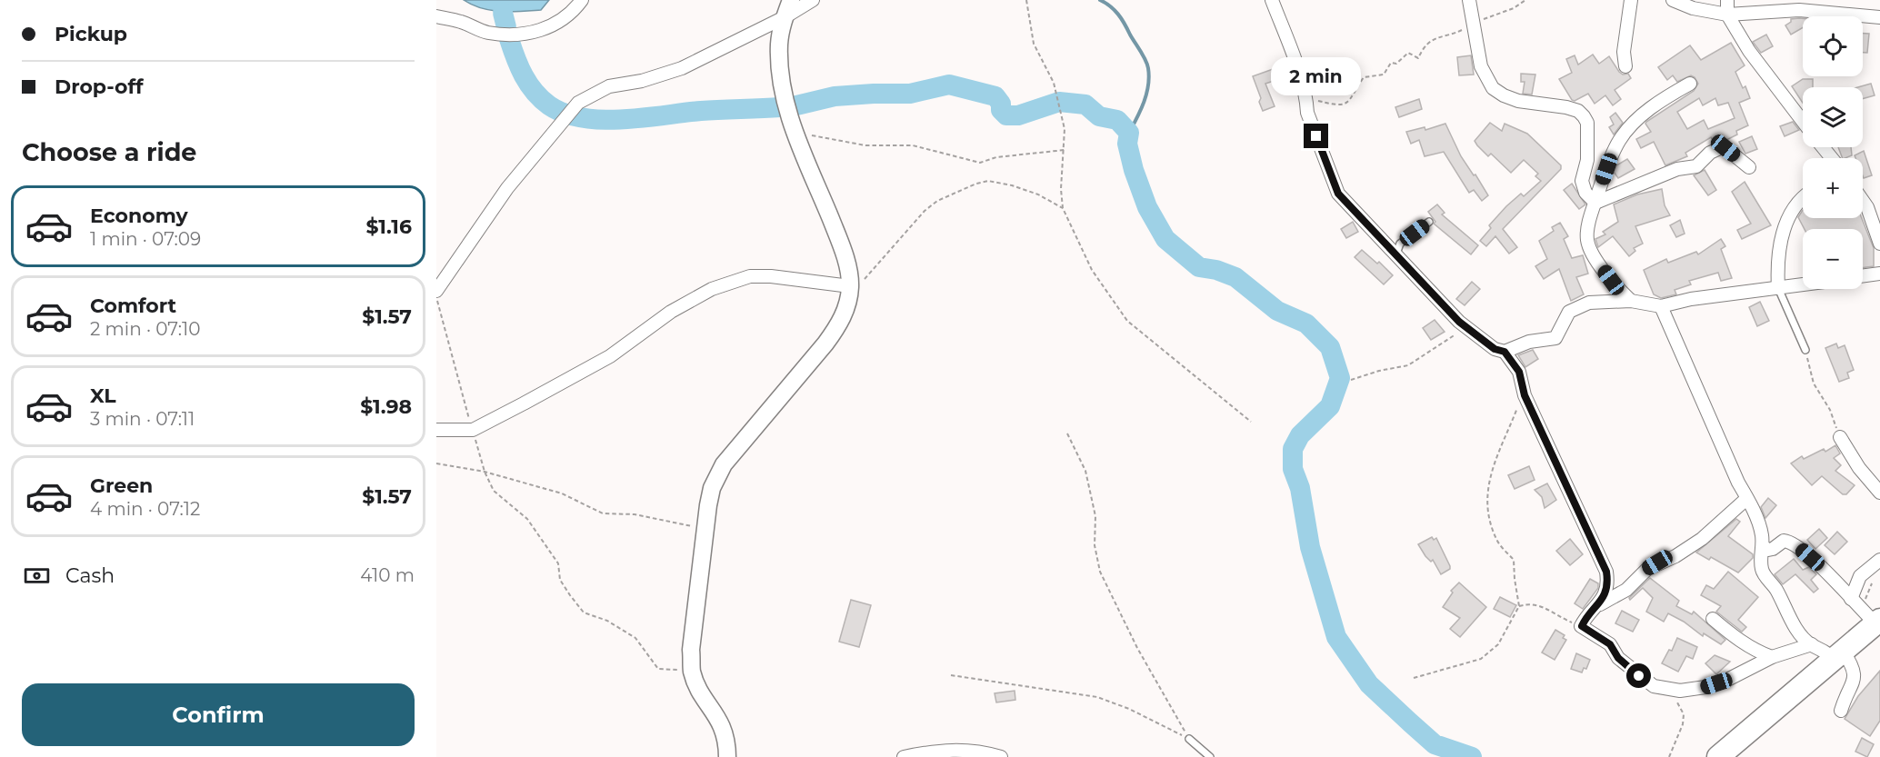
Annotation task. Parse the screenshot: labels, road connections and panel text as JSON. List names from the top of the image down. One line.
{"page":{"banner":["Pickup","Drop-off"],"map_buttons":["+","−"],"bubble":"2 min","heading":"Choose a ride","list":[{"name":"Economy","note":"1 min · 07:09","value":"$1.16"},{"name":"Comfort","note":"2 min · 07:10","value":"$1.57"},{"name":"XL","note":"3 min · 07:11","value":"$1.98"},{"name":"Green","note":"4 min · 07:12","value":"$1.57"}],"pay":["Cash","410 m"],"buttons":"Confirm"}}
